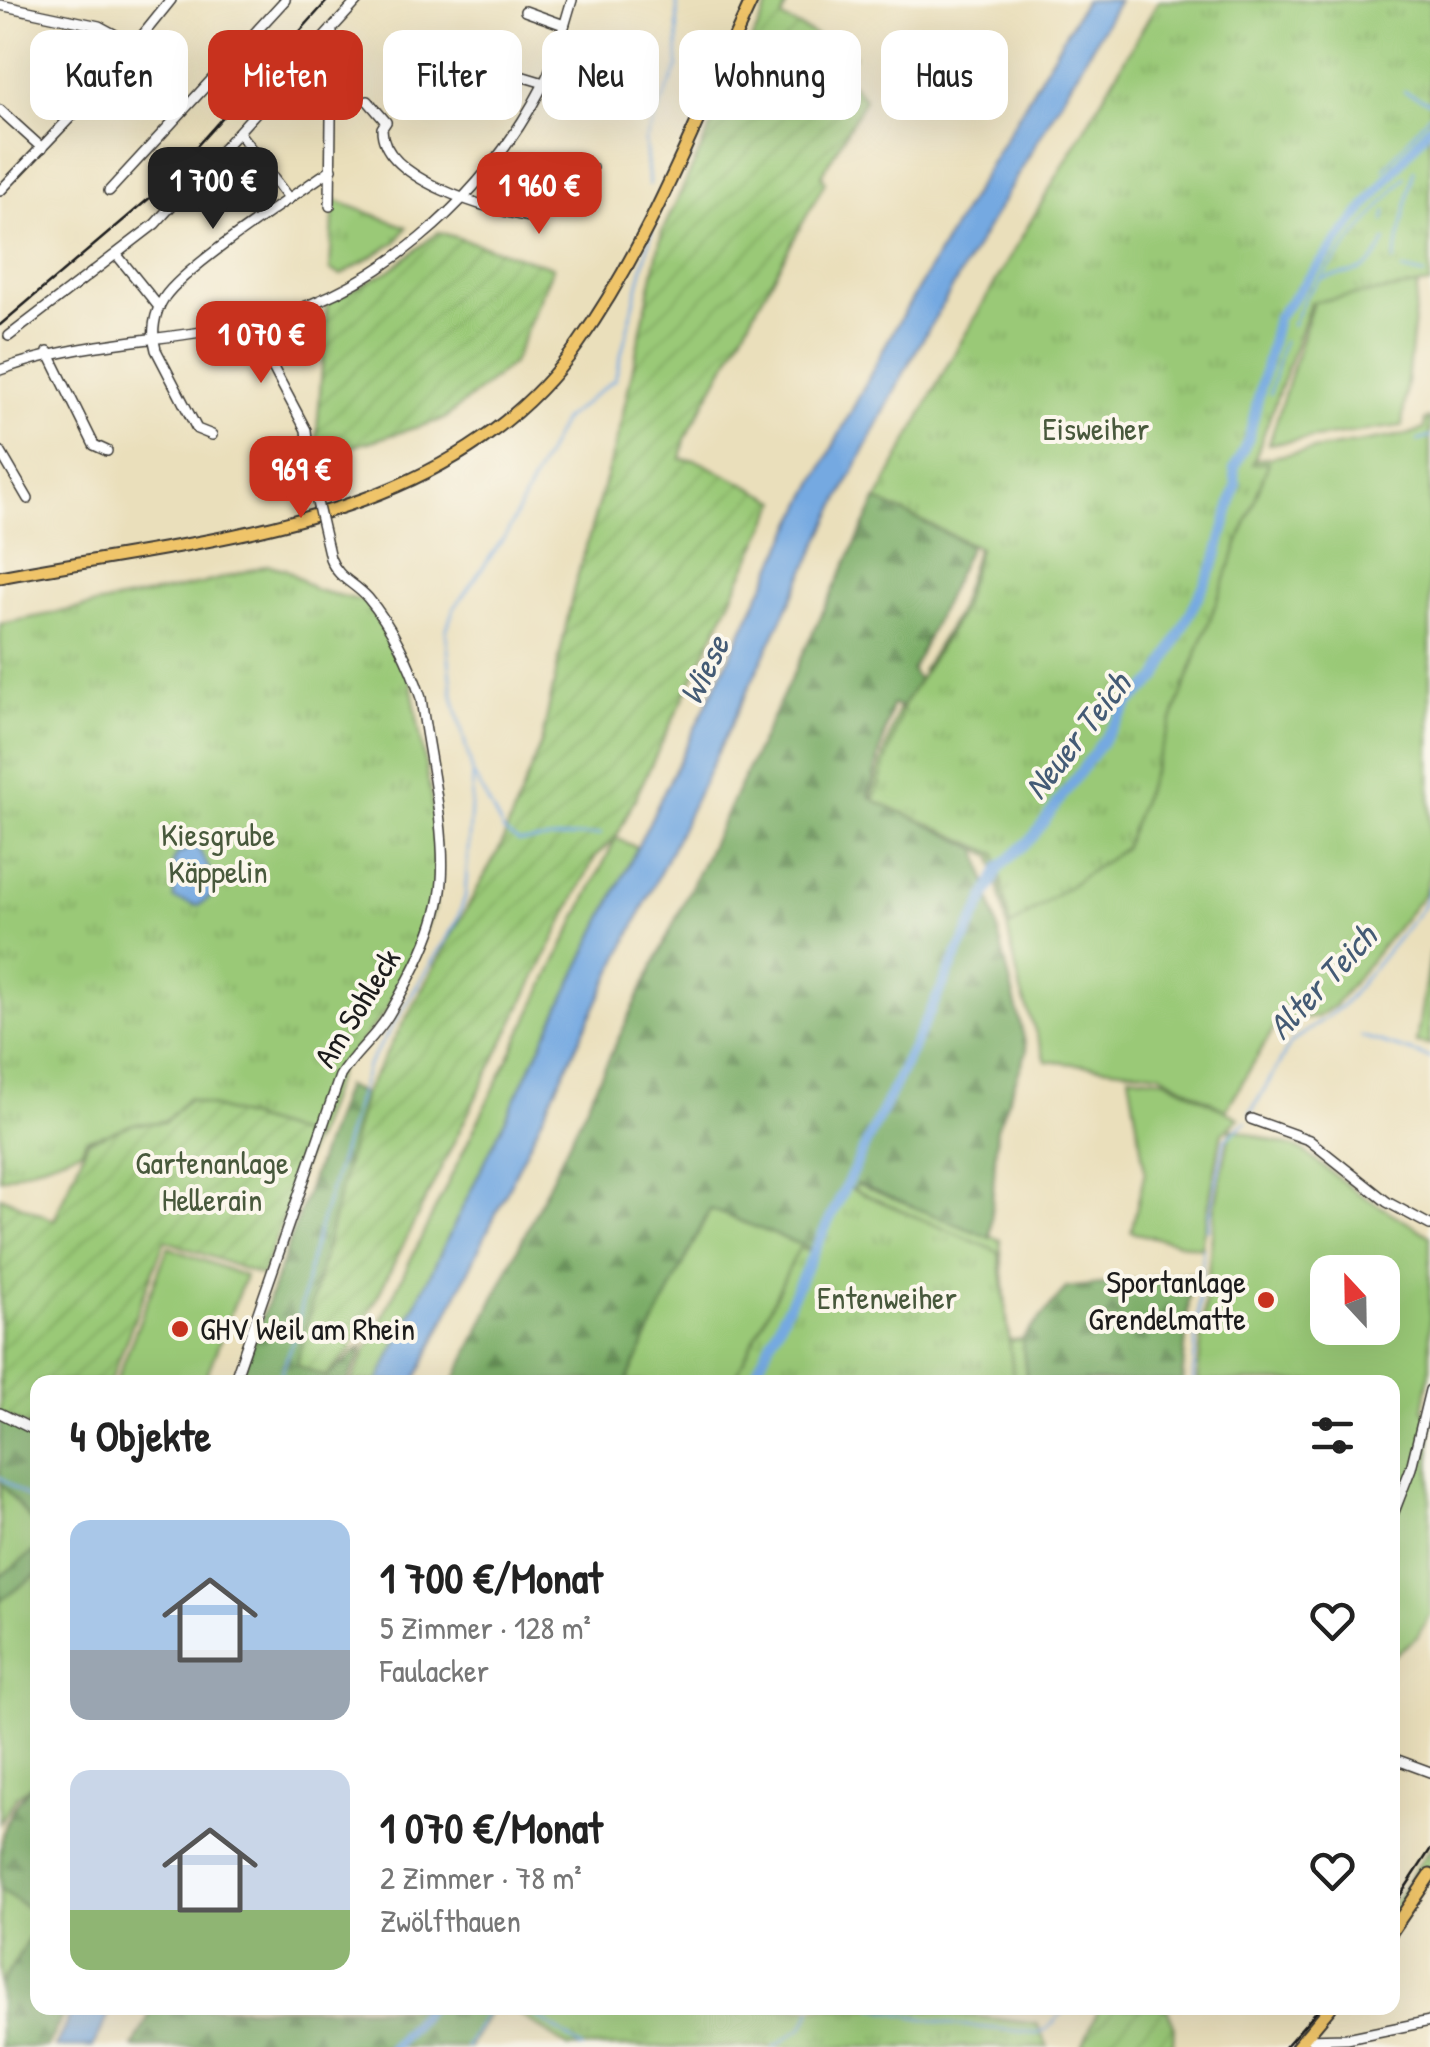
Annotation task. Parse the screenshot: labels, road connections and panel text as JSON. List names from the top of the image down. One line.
{"streets":{"street":["Am Sohleck"]},"water":["Wiese","Neuer Teich","Alter Teich"],"parks":["Eisweiher","Kiesgrube Käppelin","Gartenanlage Hellerain","Entenweiher"],"places":["Sportanlage Grendelmatte","GHV Weil am Rhein"],"north":"top","page":{"chip":["Kaufen","Mieten","Filter","Neu","Wohnung","Haus"],"price":["1 700 €","1 960 €","1 070 €","969 €"],"heading":"4 Objekte","list":[{"name":"1 700 €/Monat","note":"5 Zimmer · 128 m² · Faulacker"},{"name":"1 070 €/Monat","note":"2 Zimmer · 78 m² · Zwölfthauen"}]}}
